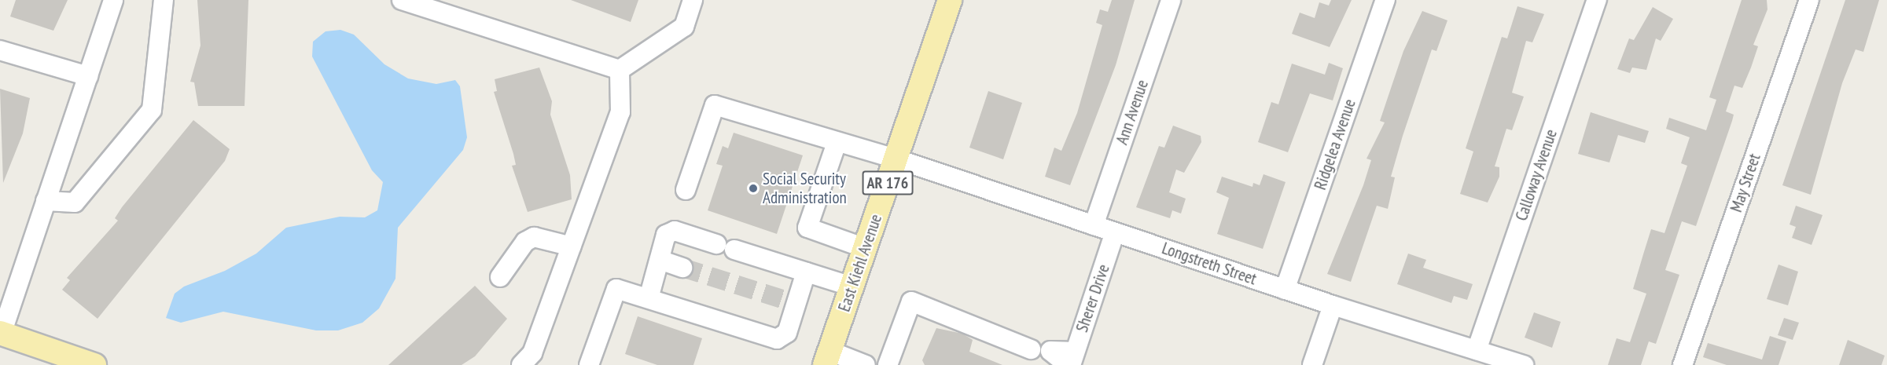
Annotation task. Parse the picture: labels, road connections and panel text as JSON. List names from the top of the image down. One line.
{"streets":{"main road":["AR 176","East Kiehl Avenue"],"street":["Ann Avenue","Ridgelea Avenue","Calloway Avenue","May Street","Longstreth Street","Sherer Drive"]},"crossings":[["Ann Avenue","Longstreth Street"],["Ridgelea Avenue","Longstreth Street"],["Calloway Avenue","Longstreth Street"],["East Kiehl Avenue","Longstreth Street"],["Longstreth Street","Sherer Drive"]],"places":["Social Security Administration"]}
